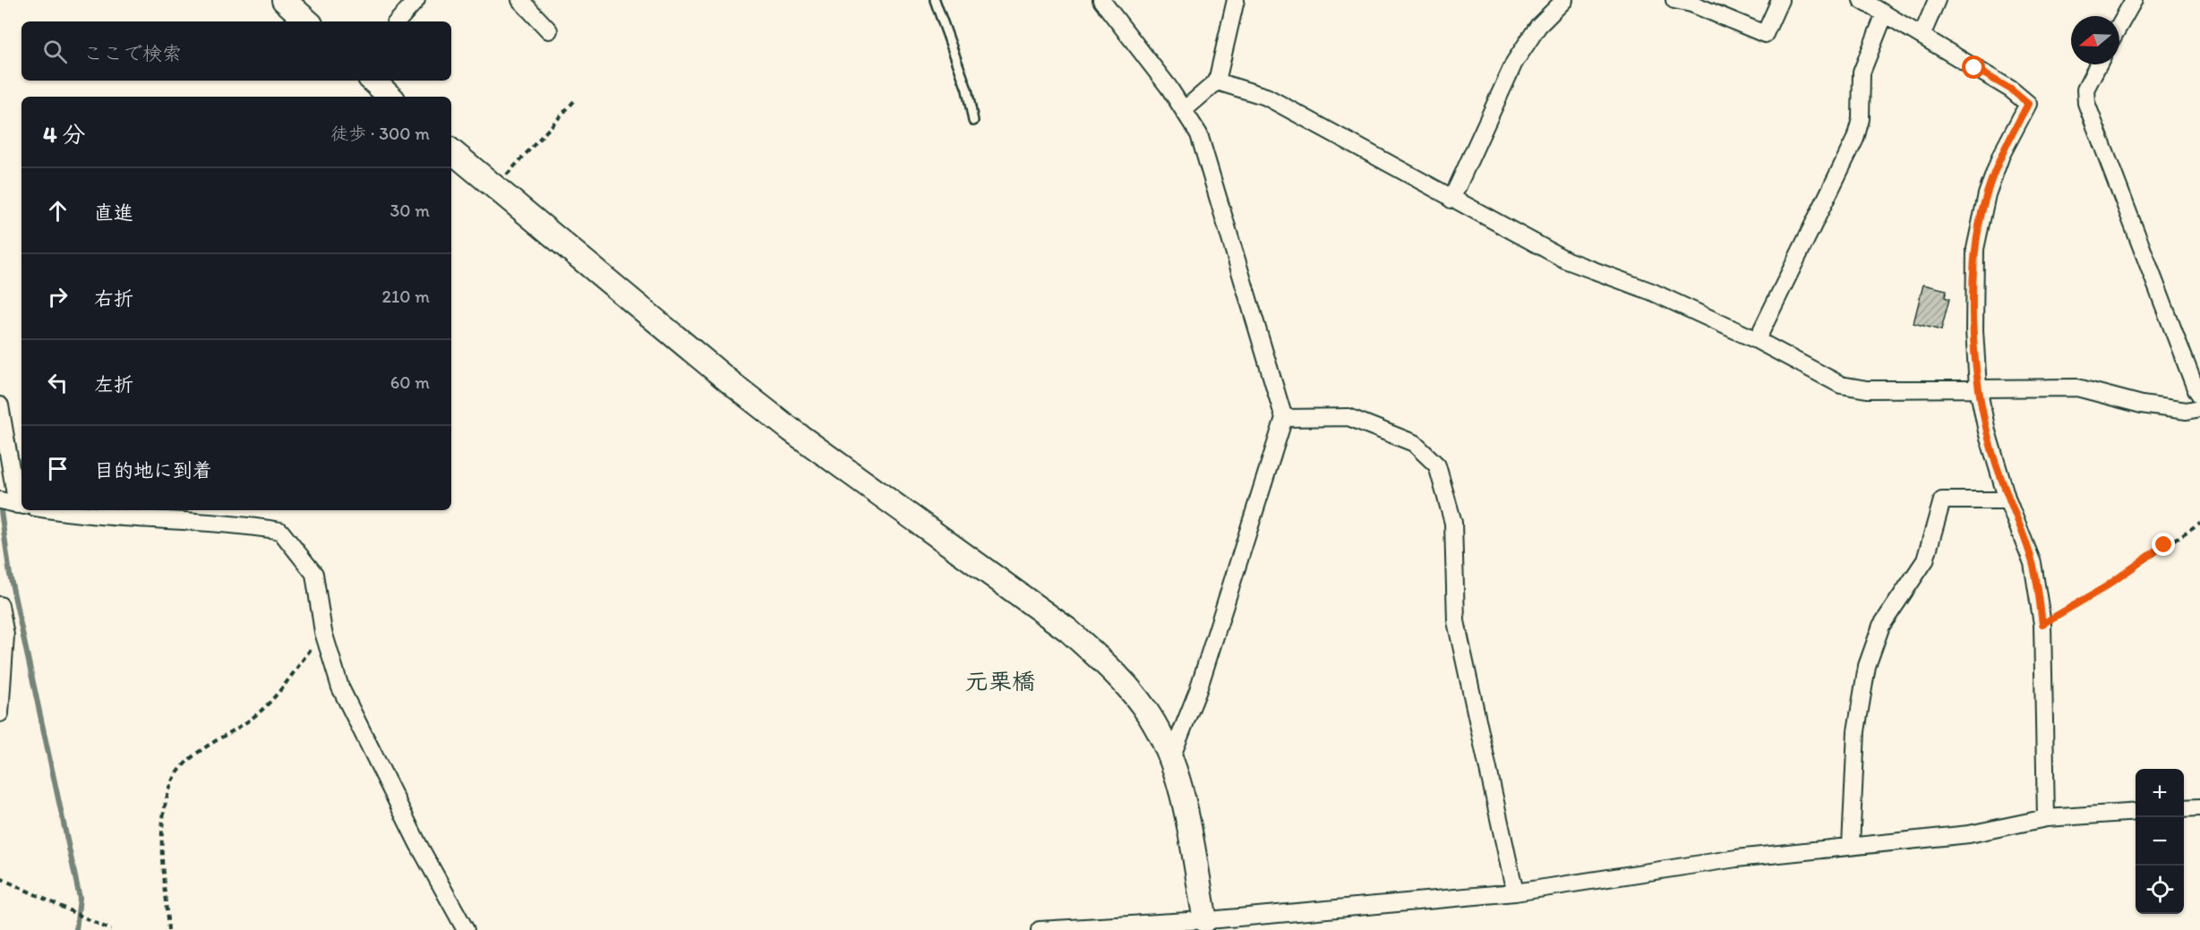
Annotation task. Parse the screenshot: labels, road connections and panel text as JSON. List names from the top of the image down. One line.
{"districts":["元栗橋"],"north":"left","page":{"search":"ここで検索","heading":["4 分","徒歩 · 300 m"],"list":[["直進","30 m"],["右折","210 m"],["左折","60 m"],"目的地に到着"],"map_buttons":["+","−"]}}
